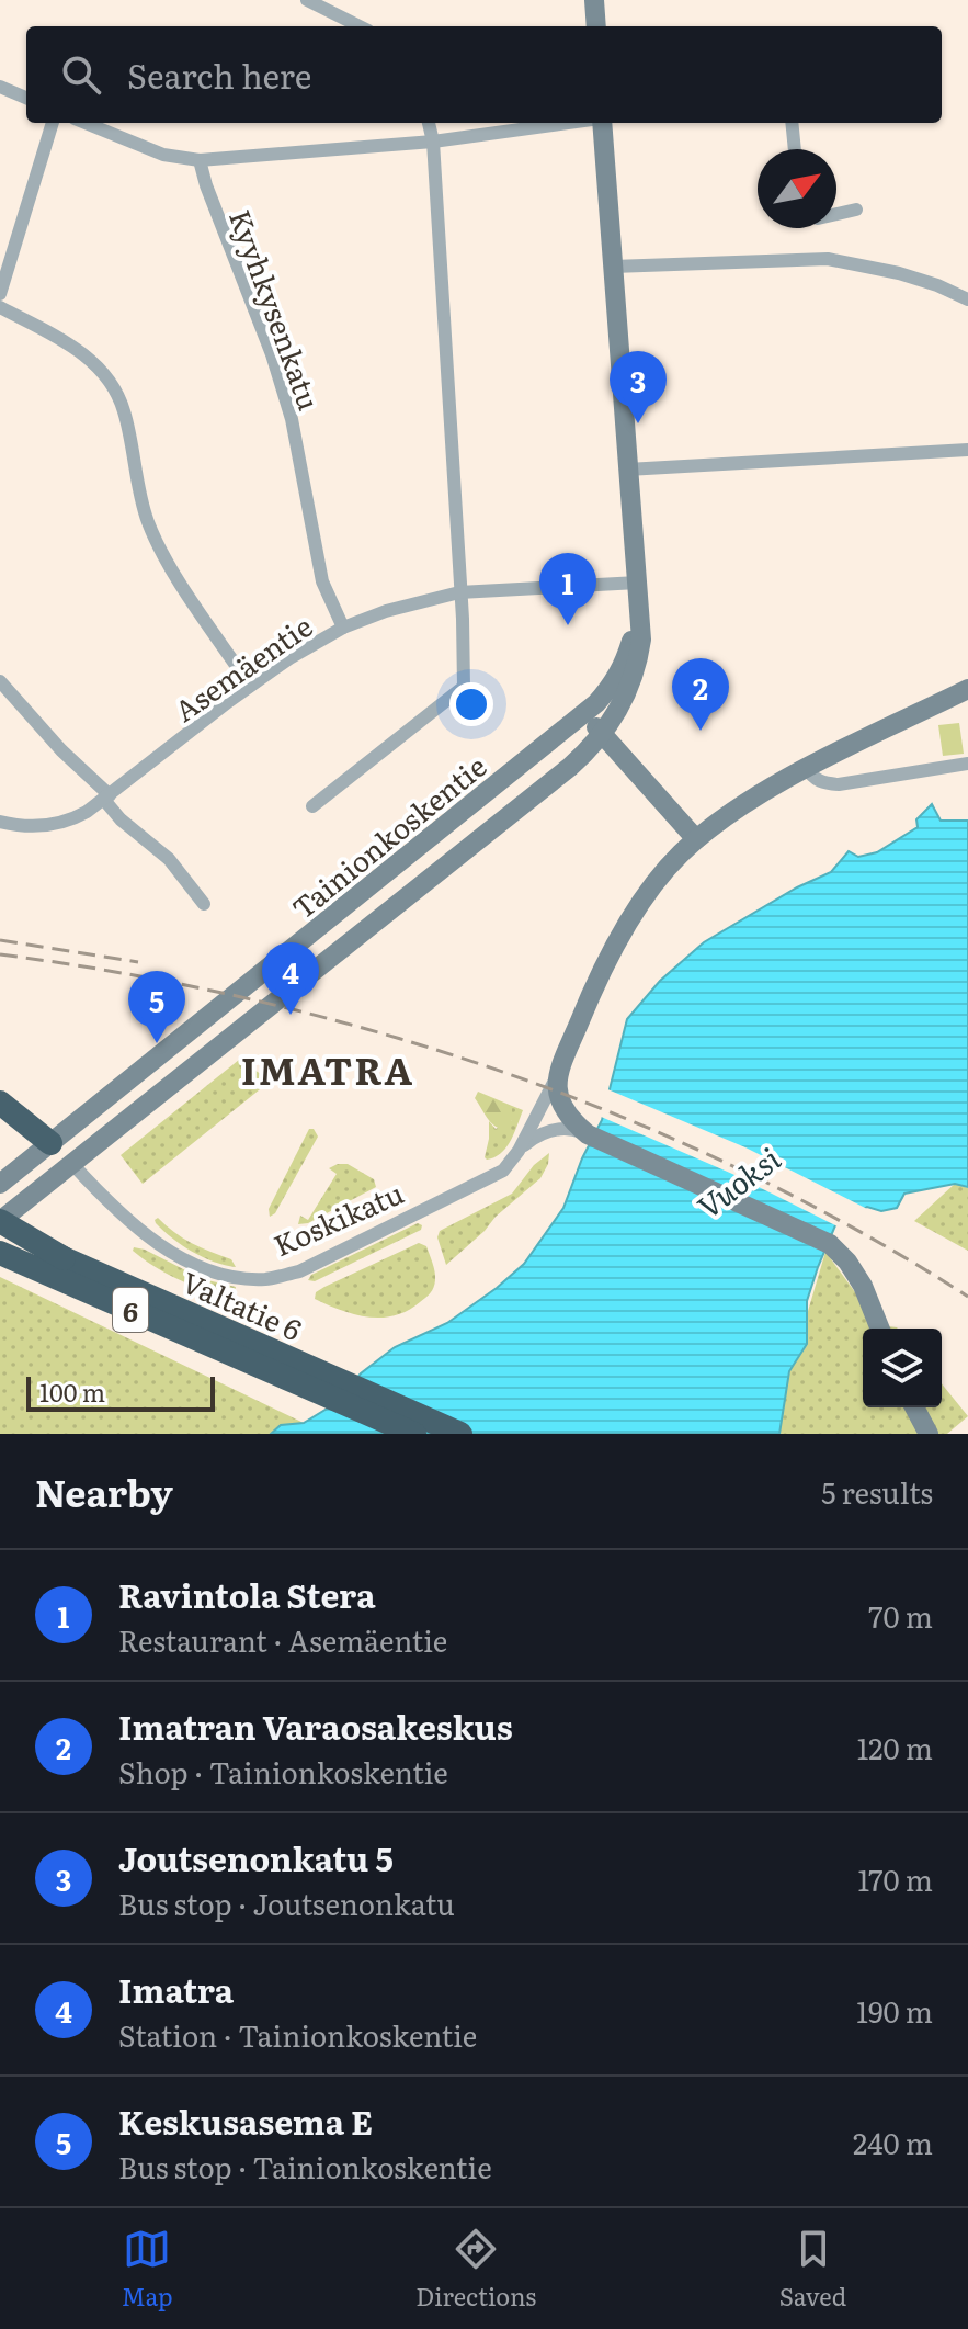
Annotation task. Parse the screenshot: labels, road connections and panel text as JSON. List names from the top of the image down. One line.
{"streets":{"highway":["Valtatie 6","6"],"main road":["Tainionkoskentie","Koskikatu"],"street":["Kyyhkysenkatu","Asemäentie"]},"crossings":[["Kyyhkysenkatu","Asemäentie"],["Asemäentie","Tainionkoskentie"],["Tainionkoskentie","Koskikatu"]],"districts":["IMATRA"],"water":["Vuoksi"],"scale_bar":"100 m","north":"top right","page":{"search":"Search here","pins":["3","1","2","4","5"],"scale":"100 m","heading":["Nearby","5 results"],"list":[{"mark":"1","name":"Ravintola Stera","note":"Restaurant · Asemäentie","value":"70 m"},{"mark":"2","name":"Imatran Varaosakeskus","note":"Shop · Tainionkoskentie","value":"120 m"},{"mark":"3","name":"Joutsenonkatu 5","note":"Bus stop · Joutsenonkatu","value":"170 m"},{"mark":"4","name":"Imatra","note":"Station · Tainionkoskentie","value":"190 m"},{"mark":"5","name":"Keskusasema E","note":"Bus stop · Tainionkoskentie","value":"240 m"}],"nav":["Map","Directions","Saved"]}}
